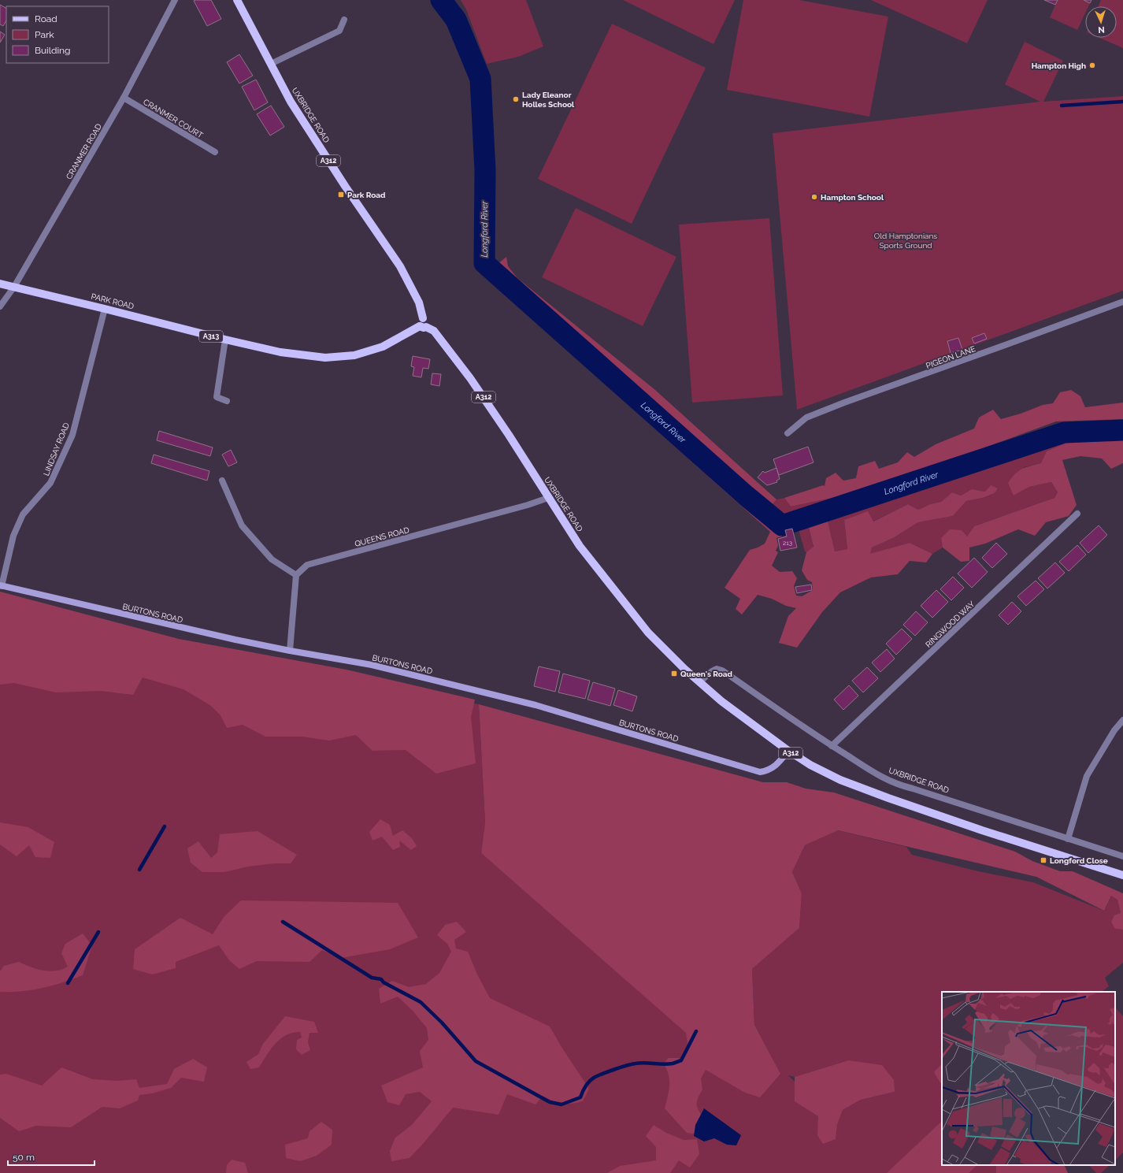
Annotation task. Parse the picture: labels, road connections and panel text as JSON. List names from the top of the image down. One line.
{"streets":{"main road":["UXBRIDGE ROAD","A312","PARK ROAD","A313"],"street":["CRANMER COURT","CRANMER ROAD","PIGEON LANE","LINDSAY ROAD","QUEENS ROAD","BURTONS ROAD","RINGWOOD WAY"]},"crossings":[["UXBRIDGE ROAD","PARK ROAD"],["UXBRIDGE ROAD","QUEENS ROAD"],["UXBRIDGE ROAD","BURTONS ROAD"],["UXBRIDGE ROAD","RINGWOOD WAY"],["CRANMER COURT","CRANMER ROAD"],["CRANMER ROAD","PARK ROAD"],["PARK ROAD","LINDSAY ROAD"],["LINDSAY ROAD","BURTONS ROAD"]],"water":["Longford River"],"parks":["Old Hamptonians Sports Ground"],"places":{"other":["Hampton High","Lady Eleanor Holles School","Hampton School"],"transit":["Park Road","Queen's Road","Longford Close"]},"house_numbers":["213"],"legend":["Road","Park","Building"],"scale_bar":"50 m","north":"bottom"}
